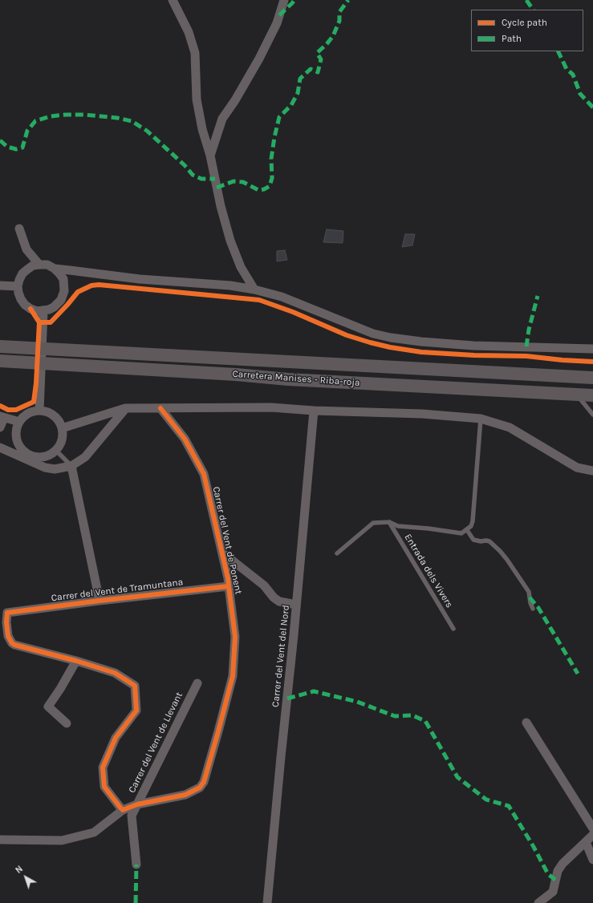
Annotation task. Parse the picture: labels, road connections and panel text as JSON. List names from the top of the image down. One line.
{"streets":{"main road":["Carretera Manises - Riba-roja"],"street":["Carrer del Vent de Ponent","Carrer del Vent de Tramuntana","Carrer del Vent del Nord","Carrer del Vent de Llevant"],"lane":["Entrada dels Vivers"]},"crossings":[["Carrer del Vent de Ponent","Carrer del Vent de Tramuntana"],["Carrer del Vent de Ponent","Carrer del Vent de Llevant"]],"legend":["Cycle path","Path"],"north":"top left"}
